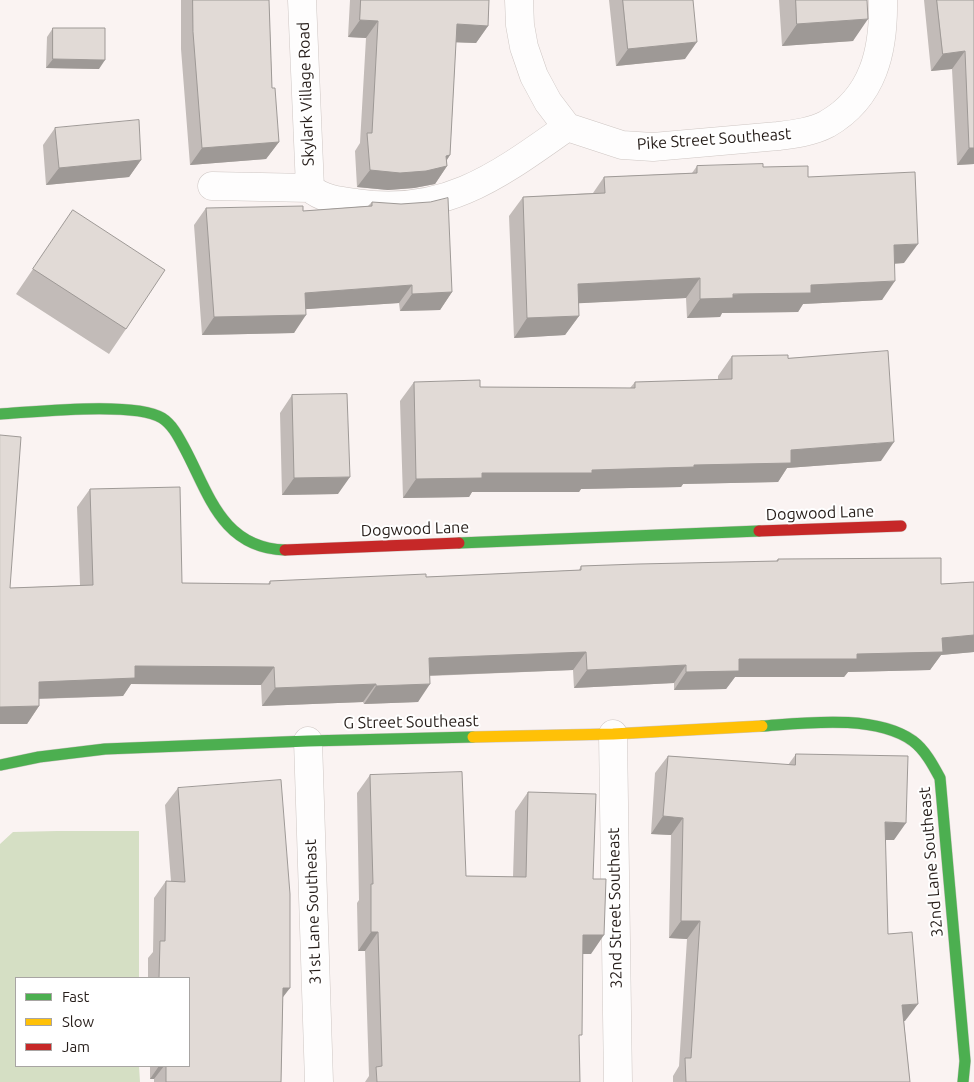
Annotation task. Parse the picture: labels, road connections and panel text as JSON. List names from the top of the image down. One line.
{"streets":{"street":["Skylark Village Road","Pike Street Southeast","Dogwood Lane","G Street Southeast","32nd Lane Southeast","32nd Street Southeast","31st Lane Southeast"]},"crossings":[["G Street Southeast","32nd Lane Southeast"],["G Street Southeast","32nd Street Southeast"],["G Street Southeast","31st Lane Southeast"]],"legend":["Fast","Slow","Jam"]}
